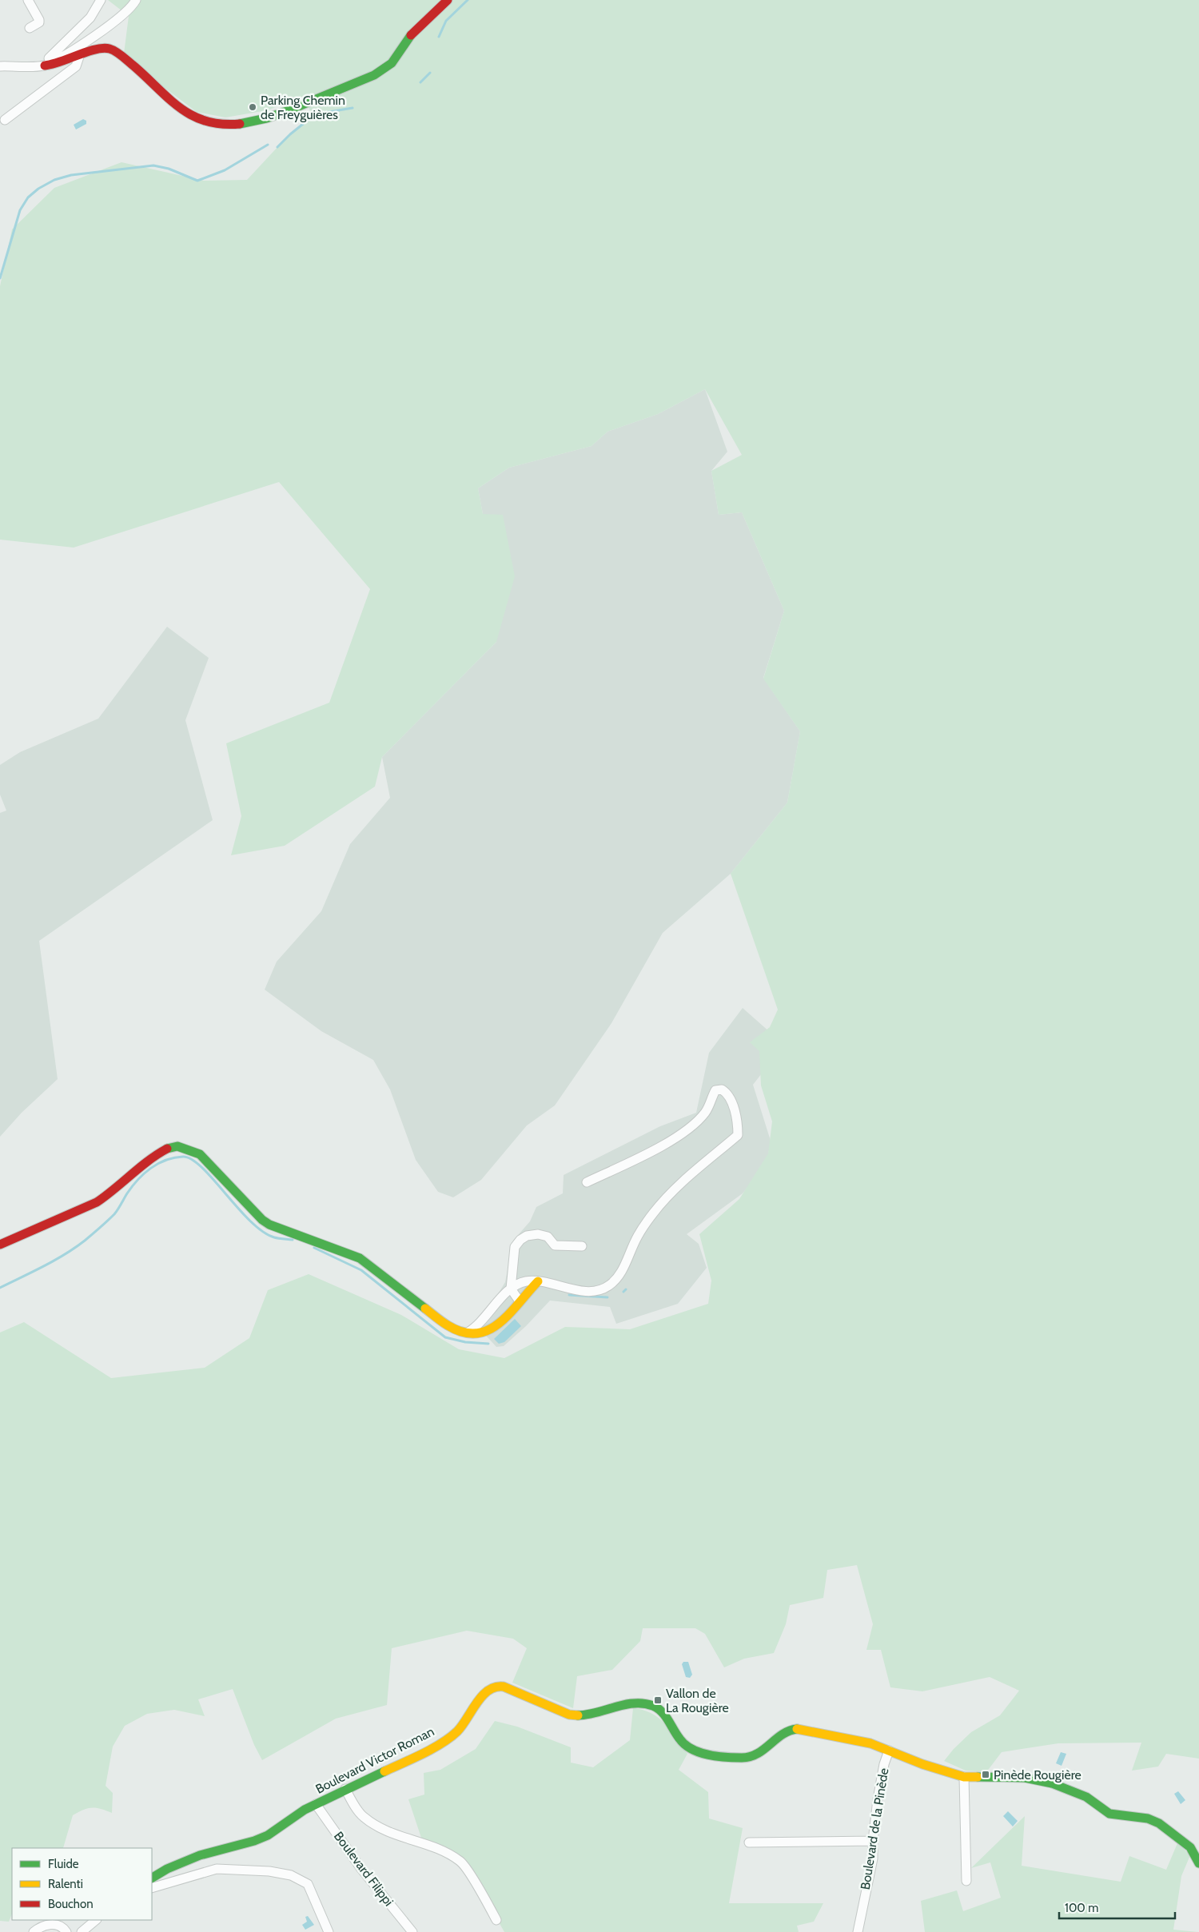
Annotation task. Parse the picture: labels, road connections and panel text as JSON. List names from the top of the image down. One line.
{"streets":{"street":["Boulevard Victor Roman","Boulevard de la Pinède","Boulevard Filippi"]},"crossings":[["Boulevard Victor Roman","Boulevard de la Pinède"],["Boulevard Victor Roman","Boulevard Filippi"]],"places":{"other":["Parking Chemin de Freyguières"],"transit":["Vallon de La Rougière","Pinède Rougière"]},"legend":["Fluide","Ralenti","Bouchon"],"scale_bar":"100 m"}
